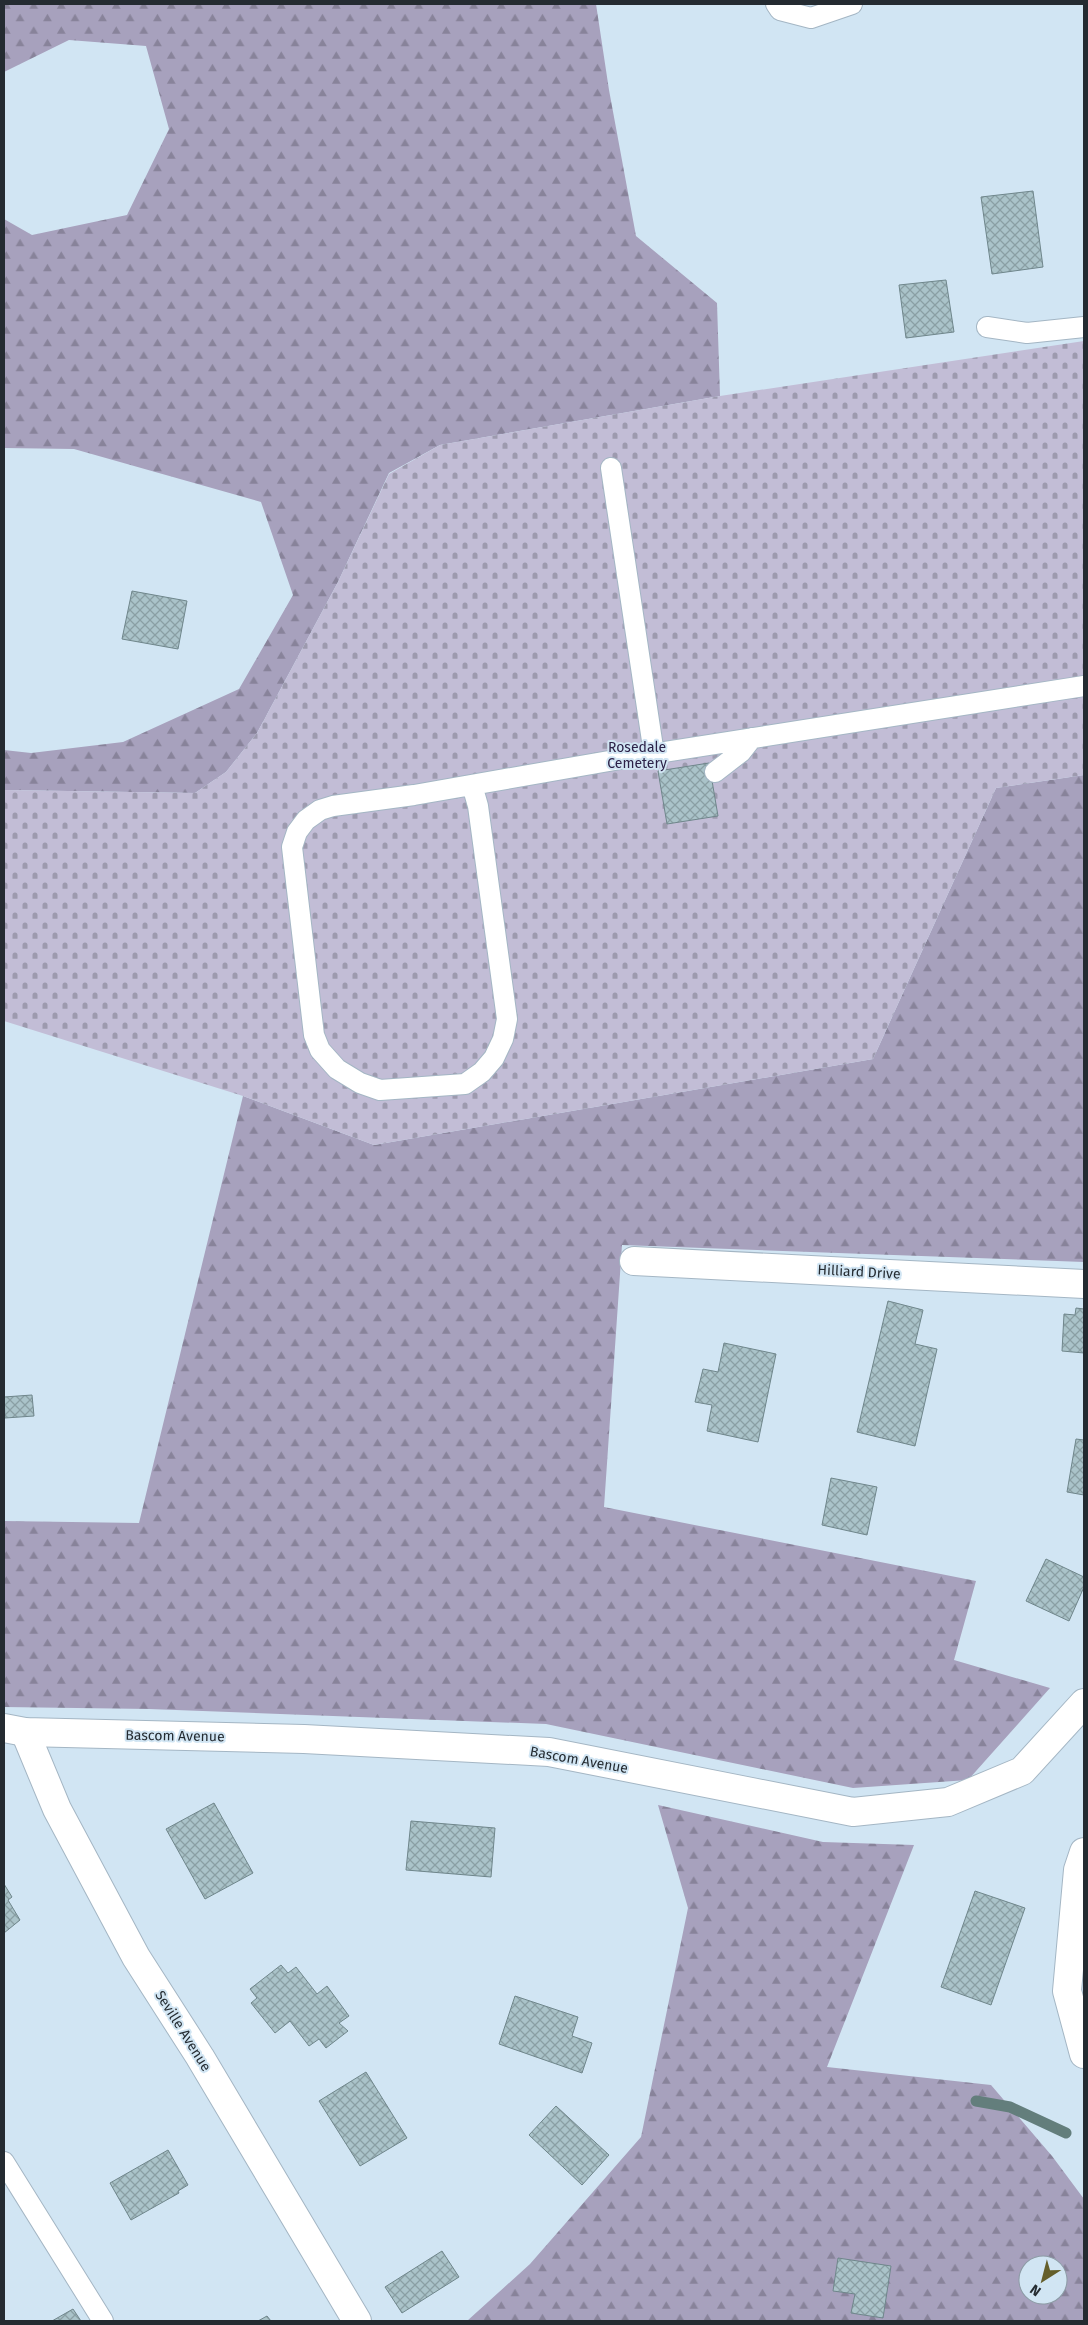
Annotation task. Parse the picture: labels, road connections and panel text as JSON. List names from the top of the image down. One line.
{"streets":{"street":["Hilliard Drive","Bascom Avenue","Seville Avenue"]},"crossings":[["Bascom Avenue","Seville Avenue"]],"parks":["Rosedale Cemetery"],"north":"bottom left"}
